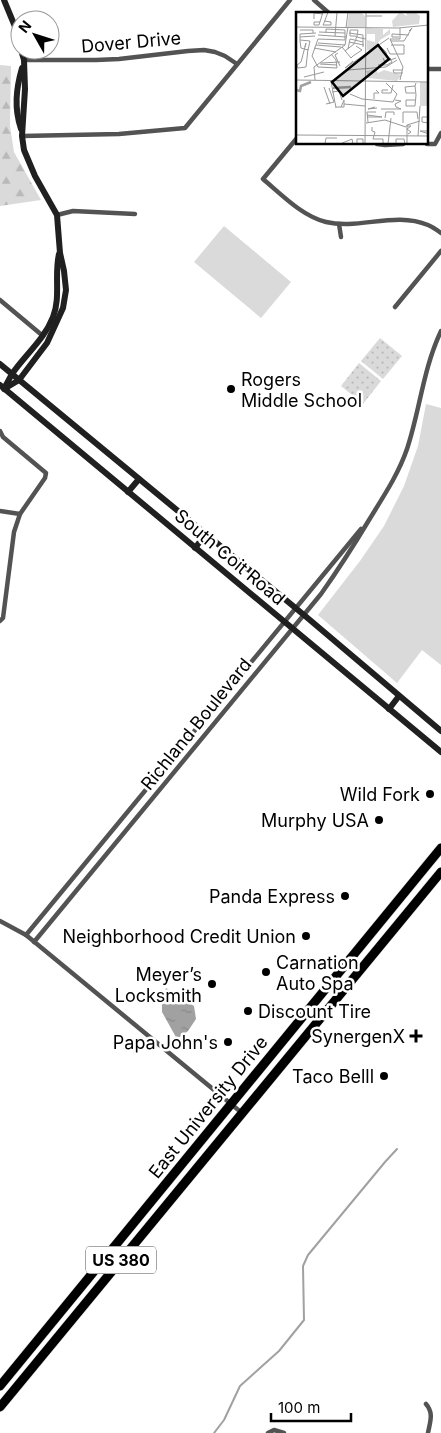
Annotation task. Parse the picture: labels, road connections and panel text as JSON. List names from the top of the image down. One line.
{"streets":{"highway":["East University Drive","US 380"],"main road":["South Coit Road"],"street":["Dover Drive","Richland Boulevard"]},"crossings":[["South Coit Road","Richland Boulevard"]],"places":{"other":["Rogers Middle School","Wild Fork","Murphy USA","Panda Express","Neighborhood Credit Union","Carnation Auto Spa","Meyer’s Locksmith","Discount Tire","Papa John's","Taco Belll"],"health":["SynergenX"]},"scale_bar":"100 m","north":"top left"}
